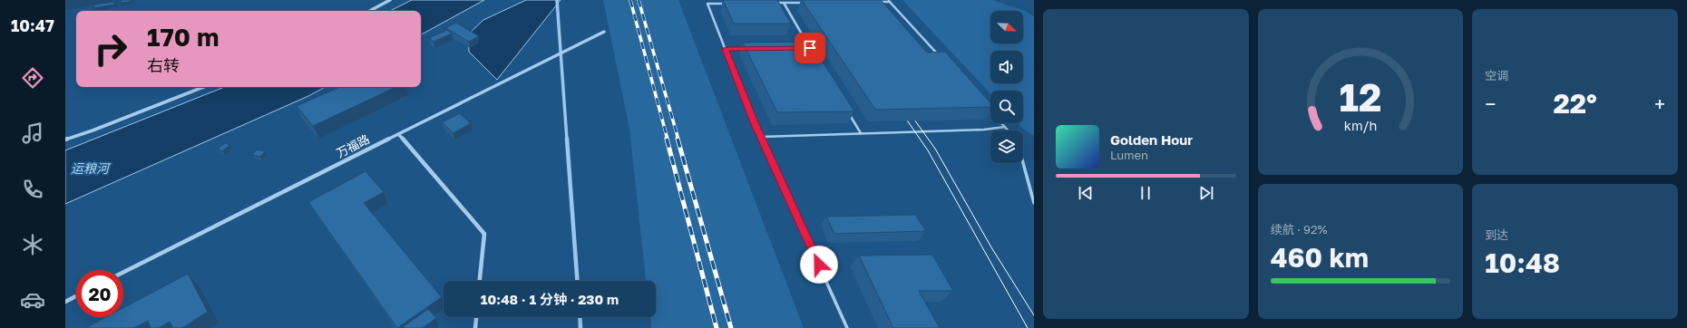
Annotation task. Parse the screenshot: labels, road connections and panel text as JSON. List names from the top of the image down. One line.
{"streets":{"street":["万福路"]},"water":["运粮河"],"north":"bottom right","page":{"tabs":"10:47","tile":["空调",["续航 · 92%","460 km"],["到达","10:48"]],"turn":["170 m","右转"],"heat":["−","22°","+"],"song":["Golden Hour","Lumen"],"limit":"20","trip":"10:48 · 1 分钟 · 230 m","gauge":["12","km/h"]}}
